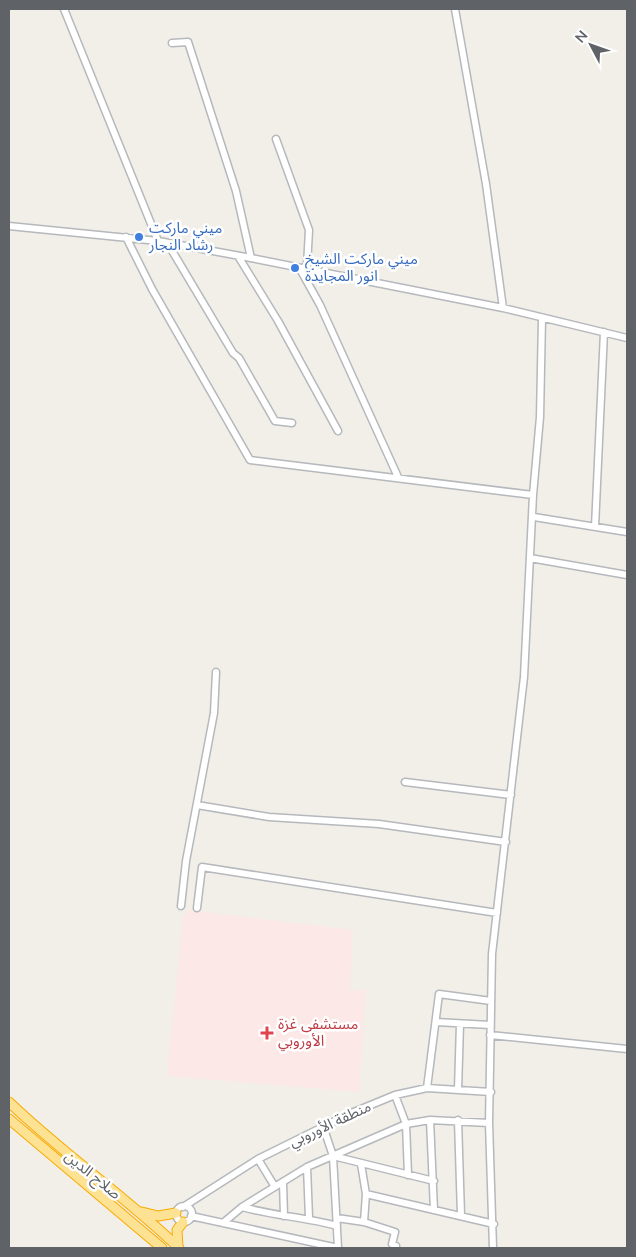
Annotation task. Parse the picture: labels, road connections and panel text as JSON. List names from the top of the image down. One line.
{"streets":{"highway":["صلاح الدين"],"street":["منطقة الأوروبي"]},"places":{"other":["ميني ماركت رشاد النجار","ميني ماركت الشيخ انور المجايدة"],"health":["مستشفى غزة الأوروبي"]},"north":"top left"}
